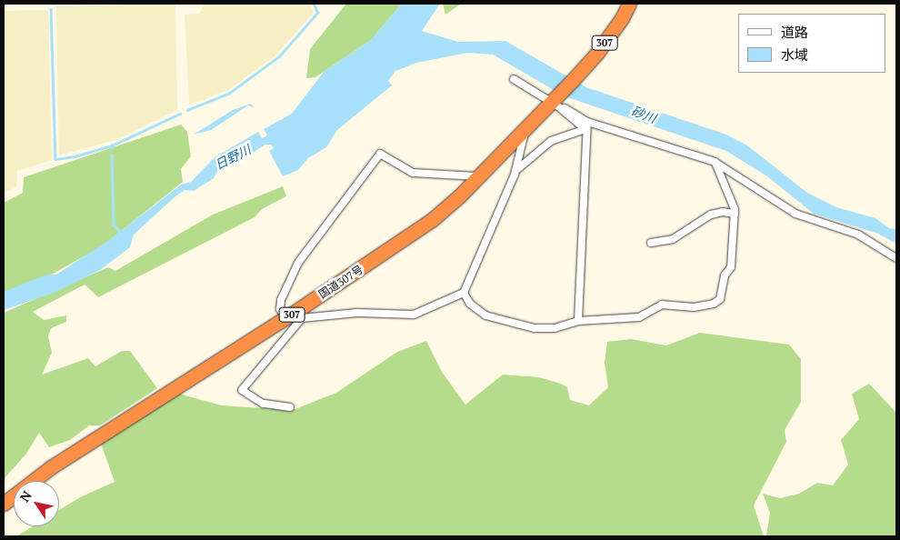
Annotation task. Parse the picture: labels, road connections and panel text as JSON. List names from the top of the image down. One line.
{"streets":{"highway":["307","国道307号"]},"water":["砂川","日野川"],"legend":["道路","水域"],"north":"top left"}
